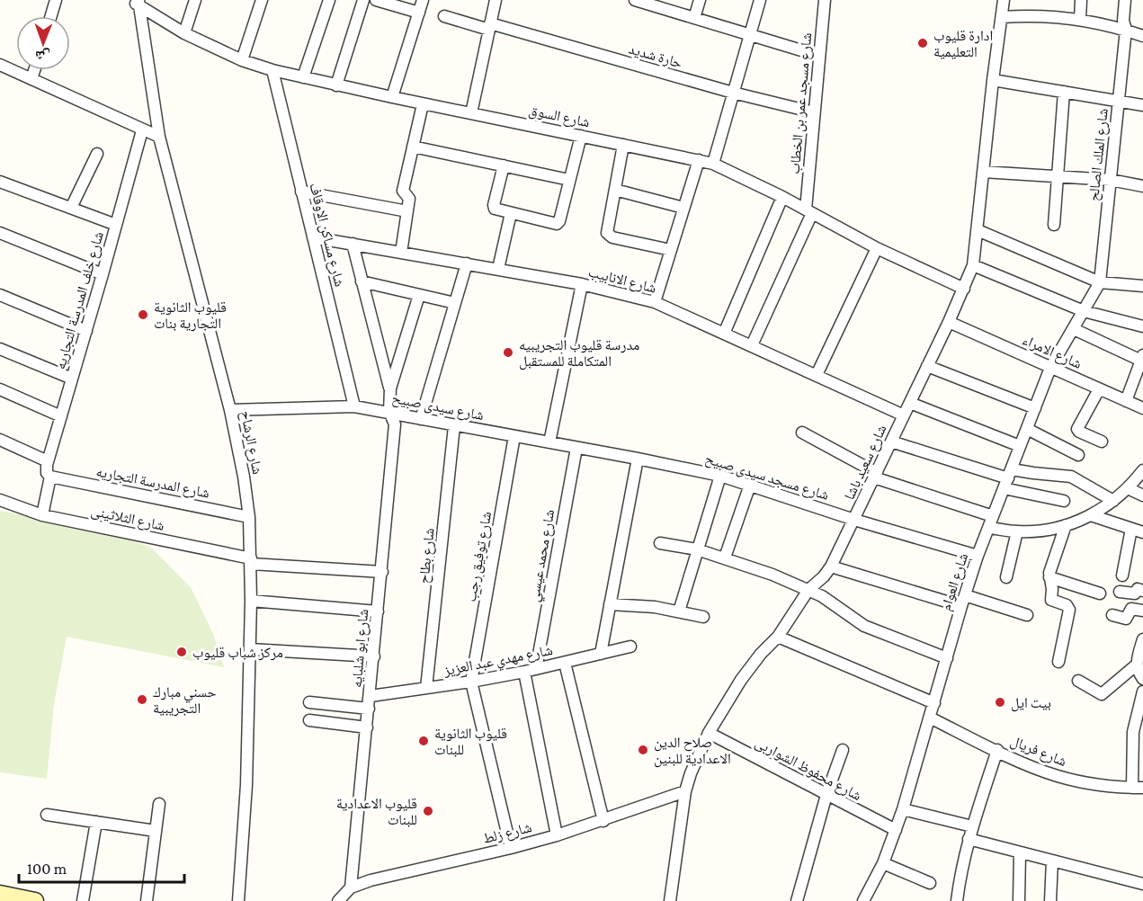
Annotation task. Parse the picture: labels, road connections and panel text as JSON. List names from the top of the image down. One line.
{"streets":{"street":["حارة شديد","شارع مسجد عمر بن الخطاب","شارع السوق","شارع الملك الصالح","شارع مساكن الاوقاف","شارع الانابيب","شارع خلف المدرسة التجاريه","شارع الامراء","شارع سيدى صبيح","شارع الرشاح","شارع سعيد باشا","شارع مسجد سيدى صبيح","شارع المدرسة التجاريه","شارع الثلاثينى","شارع بطاح","شارع محمد عيسي","شارع توفيق رجب","شارع العوام","شارع ابو شلبايه","شارع مهدي عبد العزيز","شارع فريال","شارع محفوظ الشواربى","شارع زلط"]},"crossings":[["حارة شديد","شارع مسجد عمر بن الخطاب"],["شارع مسجد عمر بن الخطاب","شارع السوق"],["شارع مسجد عمر بن الخطاب","شارع الانابيب"],["شارع السوق","شارع مساكن الاوقاف"],["شارع السوق","شارع الرشاح"],["شارع السوق","شارع سعيد باشا"],["شارع الملك الصالح","شارع العوام"],["شارع مساكن الاوقاف","شارع الانابيب"],["شارع مساكن الاوقاف","شارع سيدى صبيح"],["شارع الانابيب","شارع سعيد باشا"],["شارع خلف المدرسة التجاريه","شارع المدرسة التجاريه"],["شارع الامراء","شارع سعيد باشا"],["شارع الامراء","شارع العوام"],["شارع سيدى صبيح","شارع الرشاح"],["شارع سيدى صبيح","شارع مسجد سيدى صبيح"],["شارع سيدى صبيح","شارع بطاح"],["شارع سيدى صبيح","شارع محمد عيسي"],["شارع سيدى صبيح","شارع توفيق رجب"],["شارع سيدى صبيح","شارع ابو شلبايه"],["شارع الرشاح","شارع المدرسة التجاريه"],["شارع الرشاح","شارع الثلاثينى"],["شارع سعيد باشا","شارع مسجد سيدى صبيح"],["شارع سعيد باشا","شارع محفوظ الشواربى"],["شارع سعيد باشا","شارع زلط"],["شارع مسجد سيدى صبيح","شارع العوام"],["شارع الثلاثينى","شارع ابو شلبايه"],["شارع بطاح","شارع مهدي عبد العزيز"],["شارع محمد عيسي","شارع مهدي عبد العزيز"],["شارع توفيق رجب","شارع مهدي عبد العزيز"],["شارع العوام","شارع فريال"],["شارع العوام","شارع محفوظ الشواربى"],["شارع ابو شلبايه","شارع مهدي عبد العزيز"],["شارع ابو شلبايه","شارع زلط"]],"places":["ادارة قليوب التعليمية","قليوب الثانوية التجارية بنات","مدرسة قليوب التجريبيه المتكاملة للمستقبل","مركز شباب قليوب","حسني مبارك التجريبية","بيت ايل","قليوب الثانوية للبنات","صلاح الدين الاعدادية للبنين","قليوب الاعدادية للبنات"],"scale_bar":"100 m","north":"bottom"}
